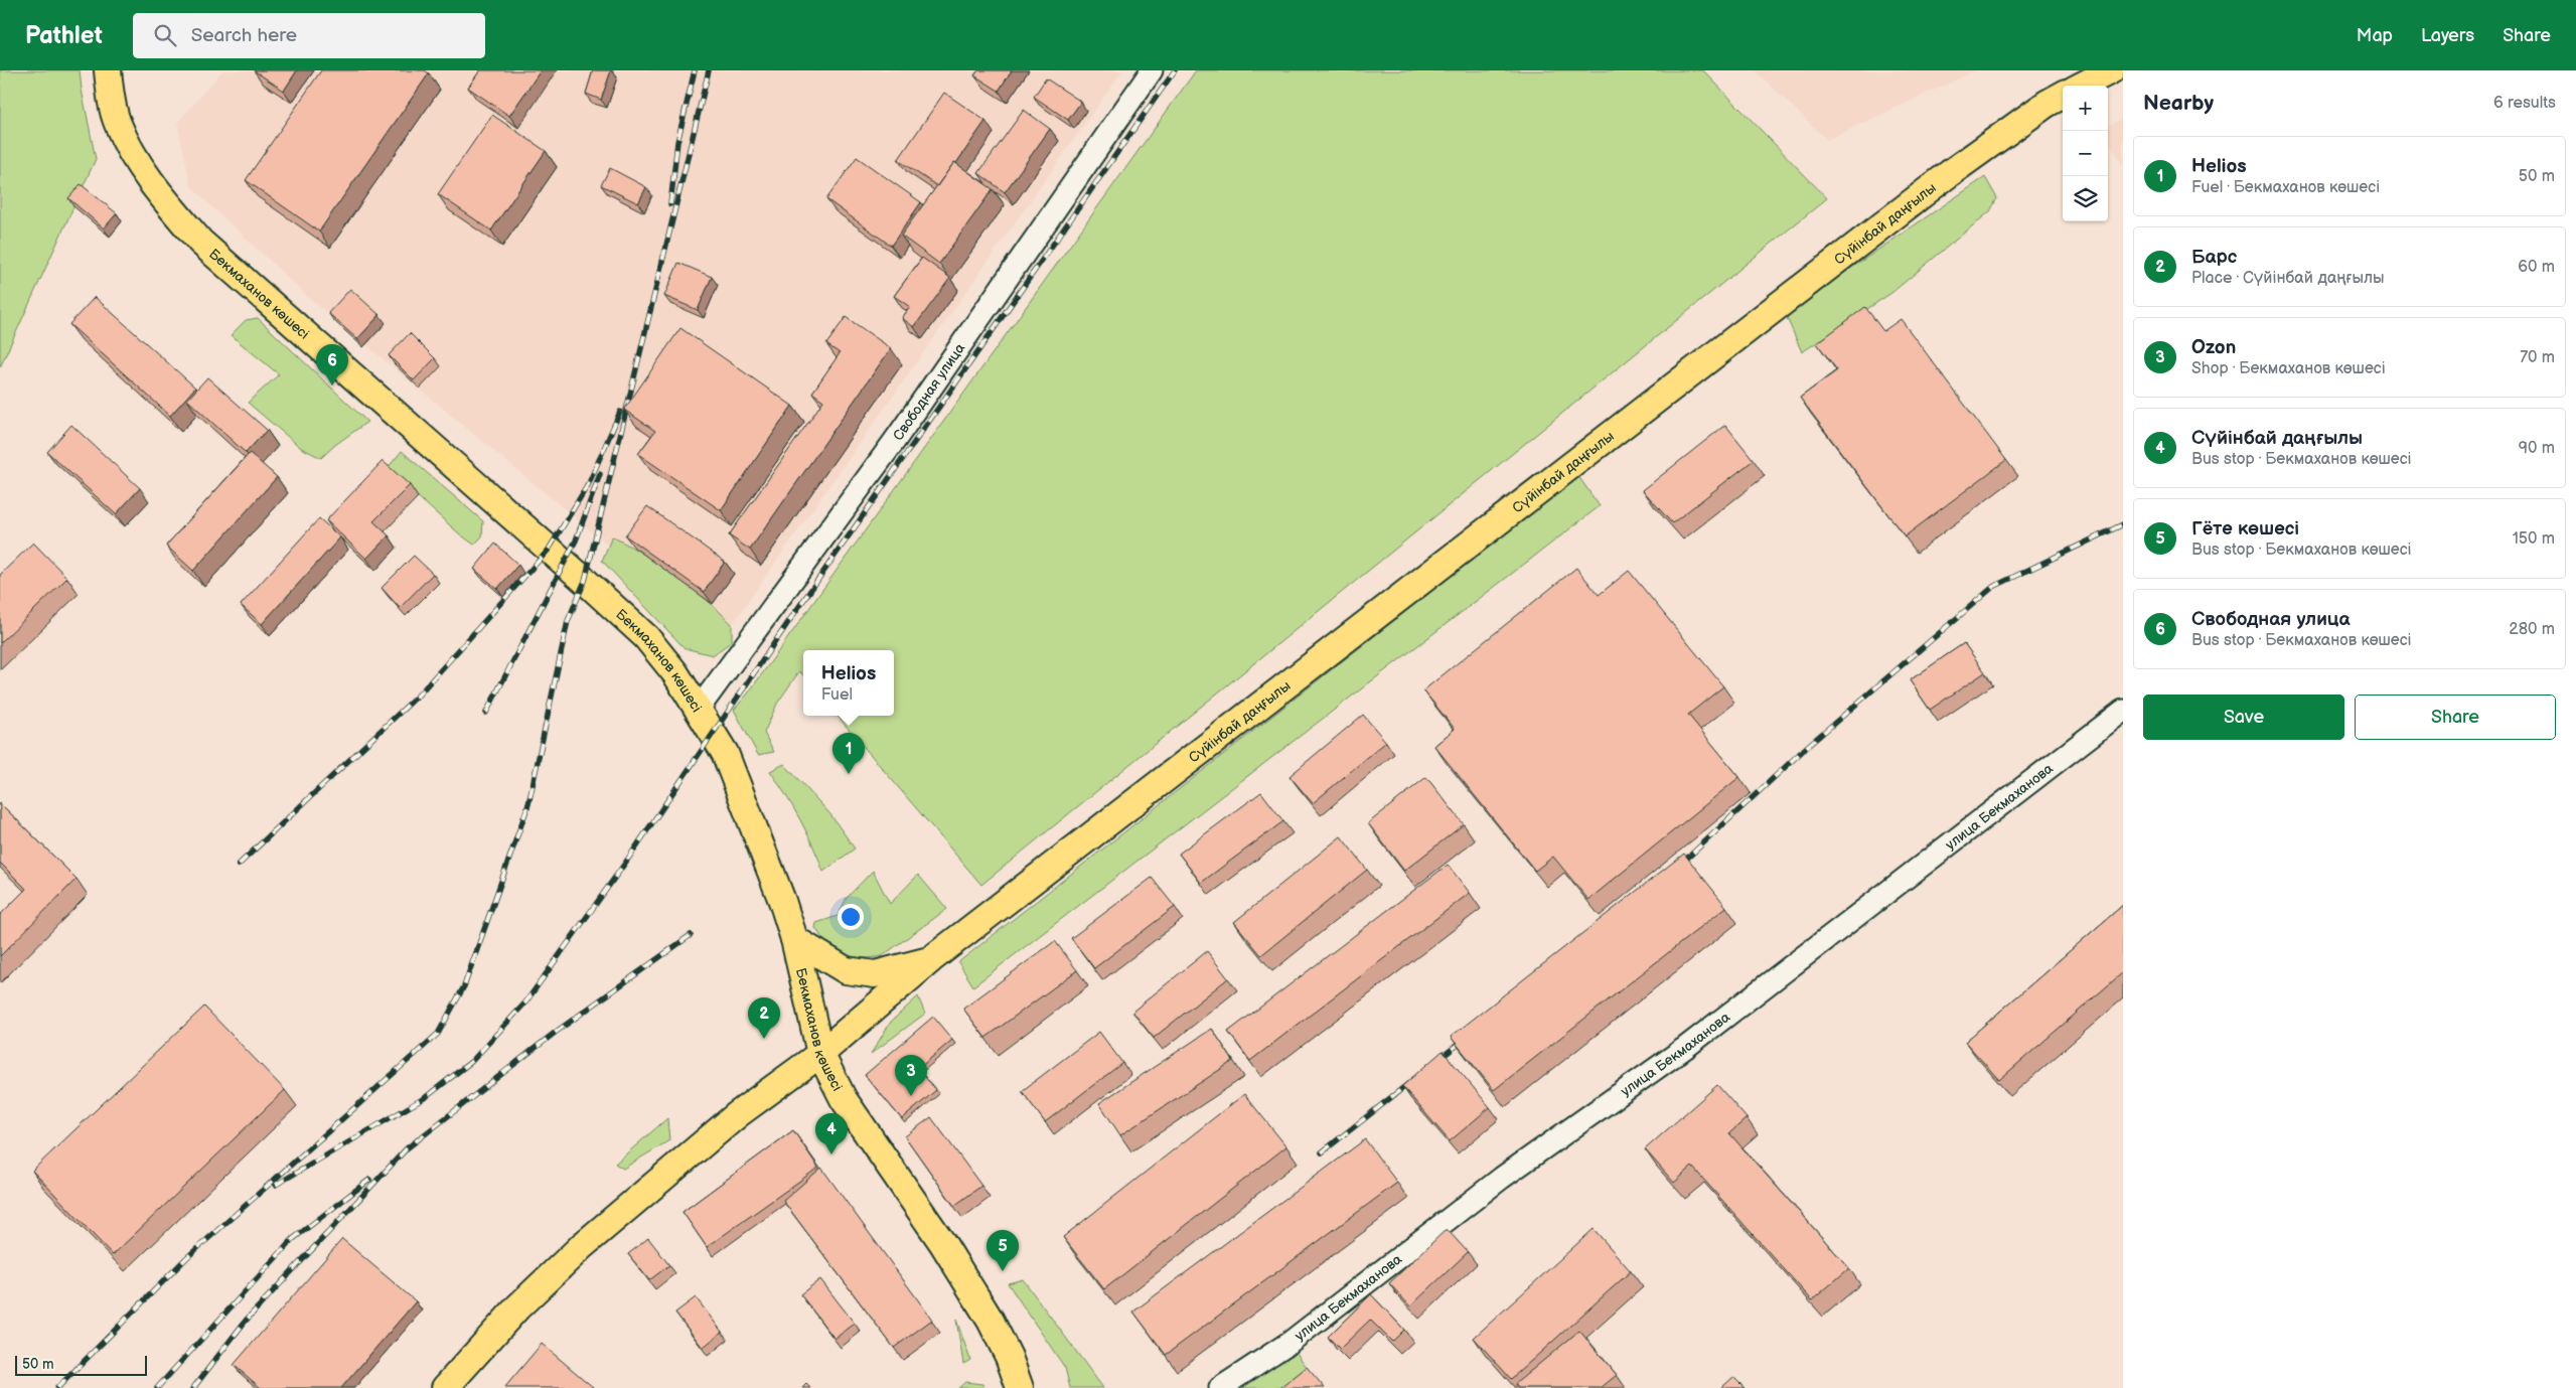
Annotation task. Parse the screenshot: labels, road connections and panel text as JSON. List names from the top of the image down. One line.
{"streets":{"main road":["Сүйінбай даңғылы","Бекмаханов көшесі"],"street":["Свободная улица","улица Бекмаханова"]},"crossings":[["Сүйінбай даңғылы","Бекмаханов көшесі"],["Бекмаханов көшесі","Свободная улица"]],"scale_bar":"50 m","page":{"header":"Pathlet","search":"Search here","nav":["Map","Layers","Share"],"heading":["Nearby","6 results"],"map_buttons":["+","−"],"list":[{"mark":"1","name":"Helios","note":"Fuel · Бекмаханов көшесі","value":"50 m"},{"mark":"2","name":"Барс","note":"Place · Сүйінбай даңғылы","value":"60 m"},{"mark":"3","name":"Ozon","note":"Shop · Бекмаханов көшесі","value":"70 m"},{"mark":"4","name":"Сүйінбай даңғылы","note":"Bus stop · Бекмаханов көшесі","value":"90 m"},{"mark":"5","name":"Гёте көшесі","note":"Bus stop · Бекмаханов көшесі","value":"150 m"},{"mark":"6","name":"Свободная улица","note":"Bus stop · Бекмаханов көшесі","value":"280 m"}],"pins":["6","1","2","3","4","5"],"popup":["Helios","Fuel"],"buttons":["Save","Share"],"scale":"50 m"}}
